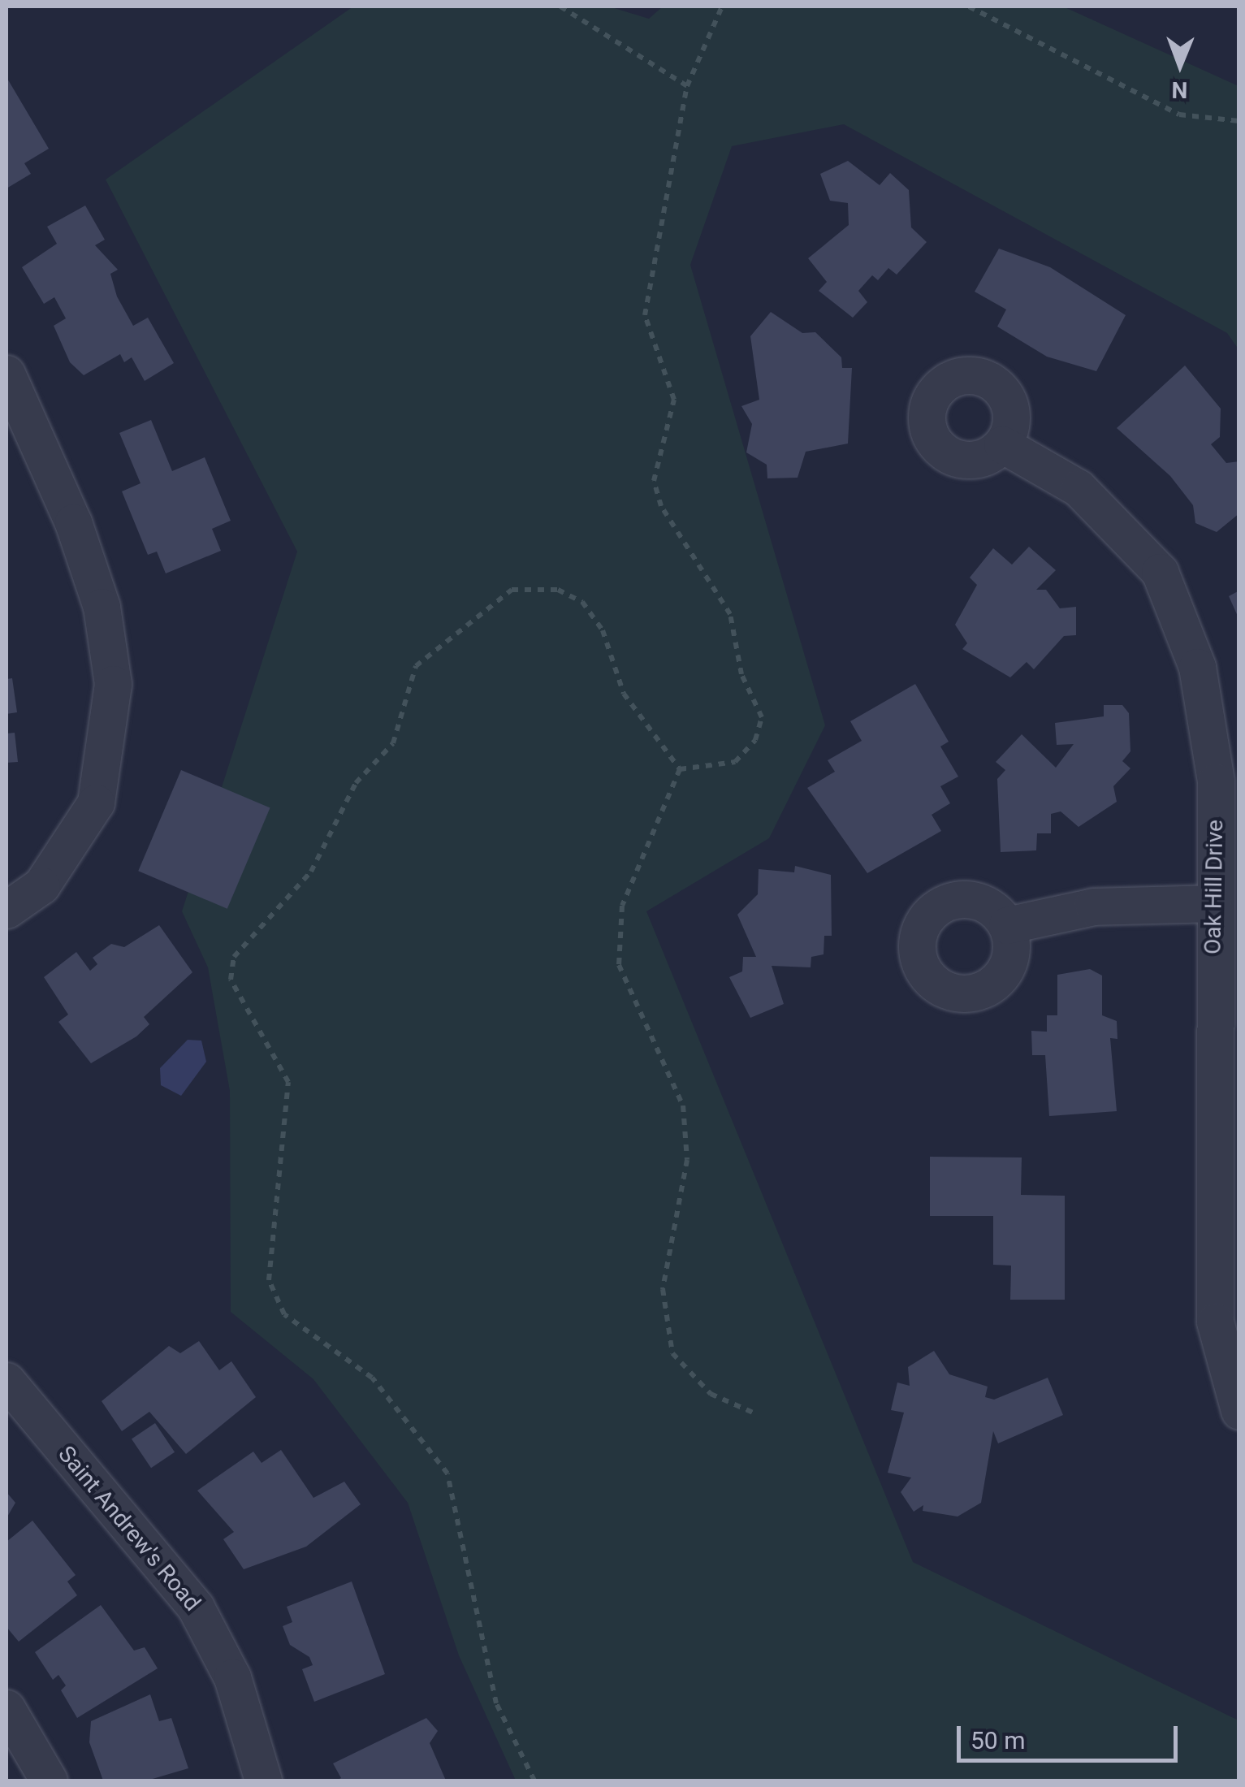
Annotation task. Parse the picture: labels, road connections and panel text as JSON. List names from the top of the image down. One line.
{"streets":{"street":["Oak Hill Drive","Saint Andrew's Road"]},"scale_bar":"50 m","north":"bottom"}
